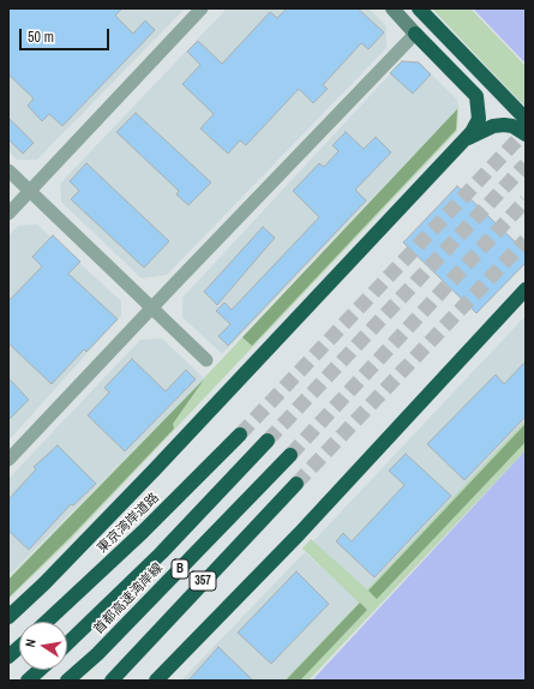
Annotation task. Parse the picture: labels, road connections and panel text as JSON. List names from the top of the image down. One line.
{"streets":{"highway":["東京湾岸道路","B","357","首都高速湾岸線"]},"scale_bar":"50 m","north":"left"}
